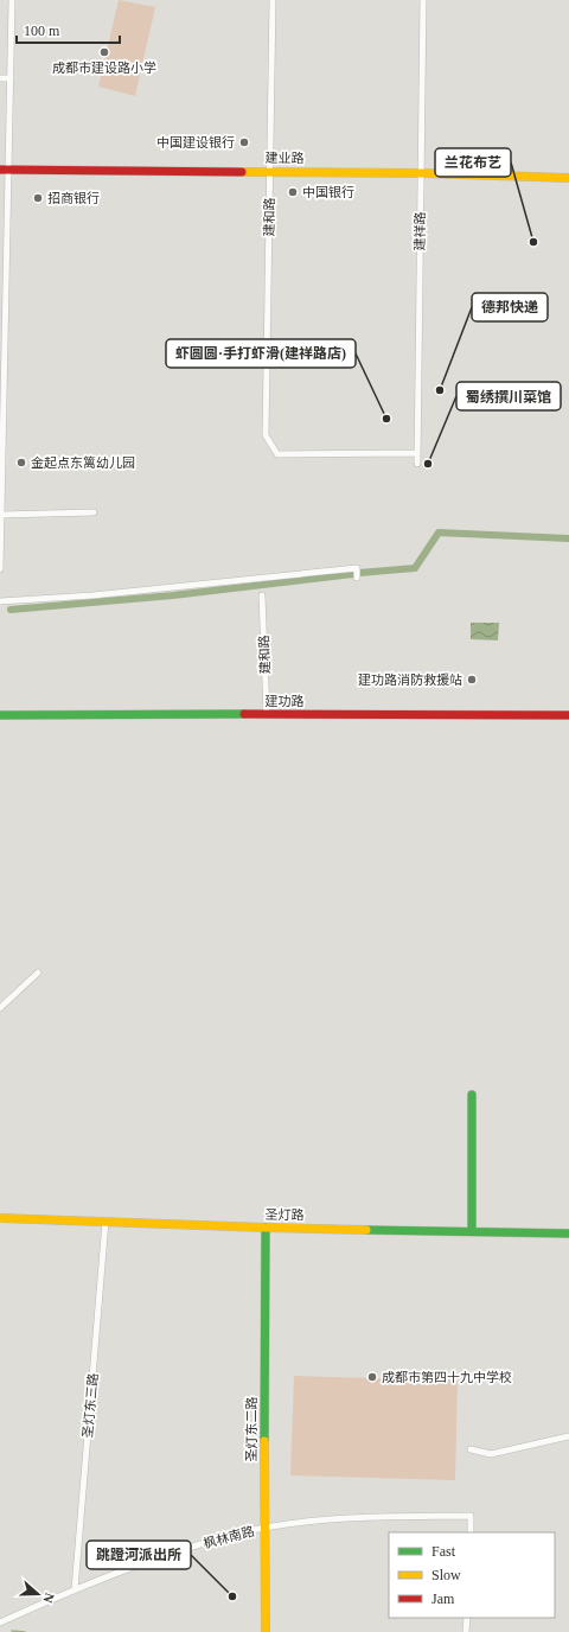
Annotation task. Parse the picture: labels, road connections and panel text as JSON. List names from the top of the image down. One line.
{"streets":{"street":["建业路","建和路","建祥路","建功路","圣灯路","圣灯东三路","圣灯东二路","枫林南路"]},"crossings":[["建业路","建和路"],["建业路","建祥路"],["建和路","建祥路"],["建和路","建功路"],["圣灯路","圣灯东三路"],["圣灯路","圣灯东二路"],["圣灯东三路","枫林南路"],["圣灯东二路","枫林南路"]],"places":["成都市建设路小学","中国建设银行","中国银行","招商银行","兰花布艺","德邦快递","虾圆圆·手打虾滑(建祥路店)","金起点东篱幼儿园","蜀绣撰川菜馆","建功路消防救援站","成都市第四十九中学校","跳蹬河派出所"],"legend":["Fast","Slow","Jam"],"scale_bar":"100 m","north":"right"}
